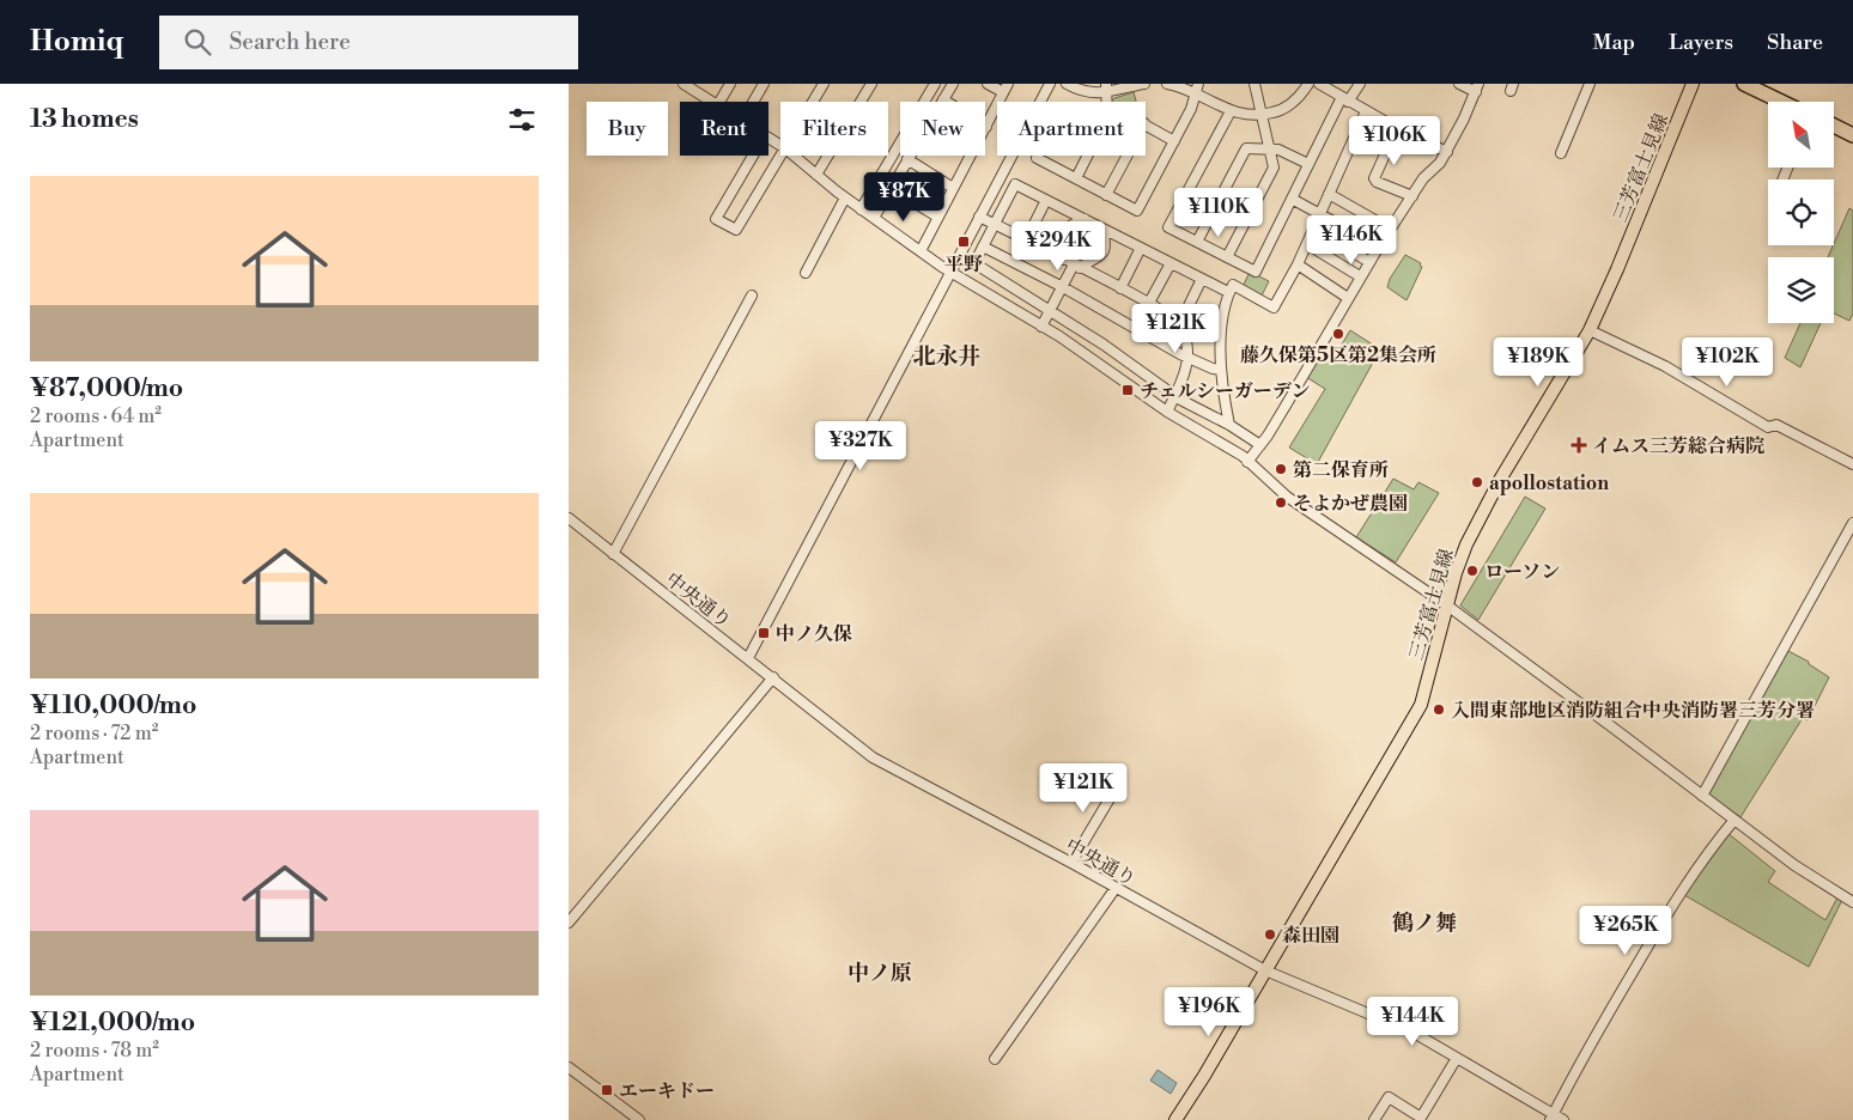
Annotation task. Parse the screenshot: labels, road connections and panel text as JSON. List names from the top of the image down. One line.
{"streets":{"main road":["三芳富士見線"],"street":["中央通り"]},"crossings":[["三芳富士見線","中央通り"]],"districts":["北永井","鶴ノ舞","中ノ原"],"places":{"transit":["平野","チェルシーガーデン","中ノ久保","エーキドー"],"other":["藤久保第5区第2集会所","第二保育所","apollostation","そよかぜ農園","ローソン","入間東部地区消防組合中央消防署三芳分署","森田園"],"health":["イムス三芳総合病院"]},"north":"top left","page":{"header":"Homiq","search":"Search here","nav":["Map","Layers","Share"],"heading":"13 homes","chip":["Buy","Rent","Filters","New","Apartment"],"price":["¥106K","¥87K","¥110K","¥146K","¥294K","¥121K","¥189K","¥102K","¥327K","¥121K","¥265K","¥196K","¥144K"],"list":[{"name":"¥87,000/mo","note":"2 rooms · 64 m² · Apartment"},{"name":"¥110,000/mo","note":"2 rooms · 72 m² · Apartment"},{"name":"¥121,000/mo","note":"2 rooms · 78 m² · Apartment"}]}}
